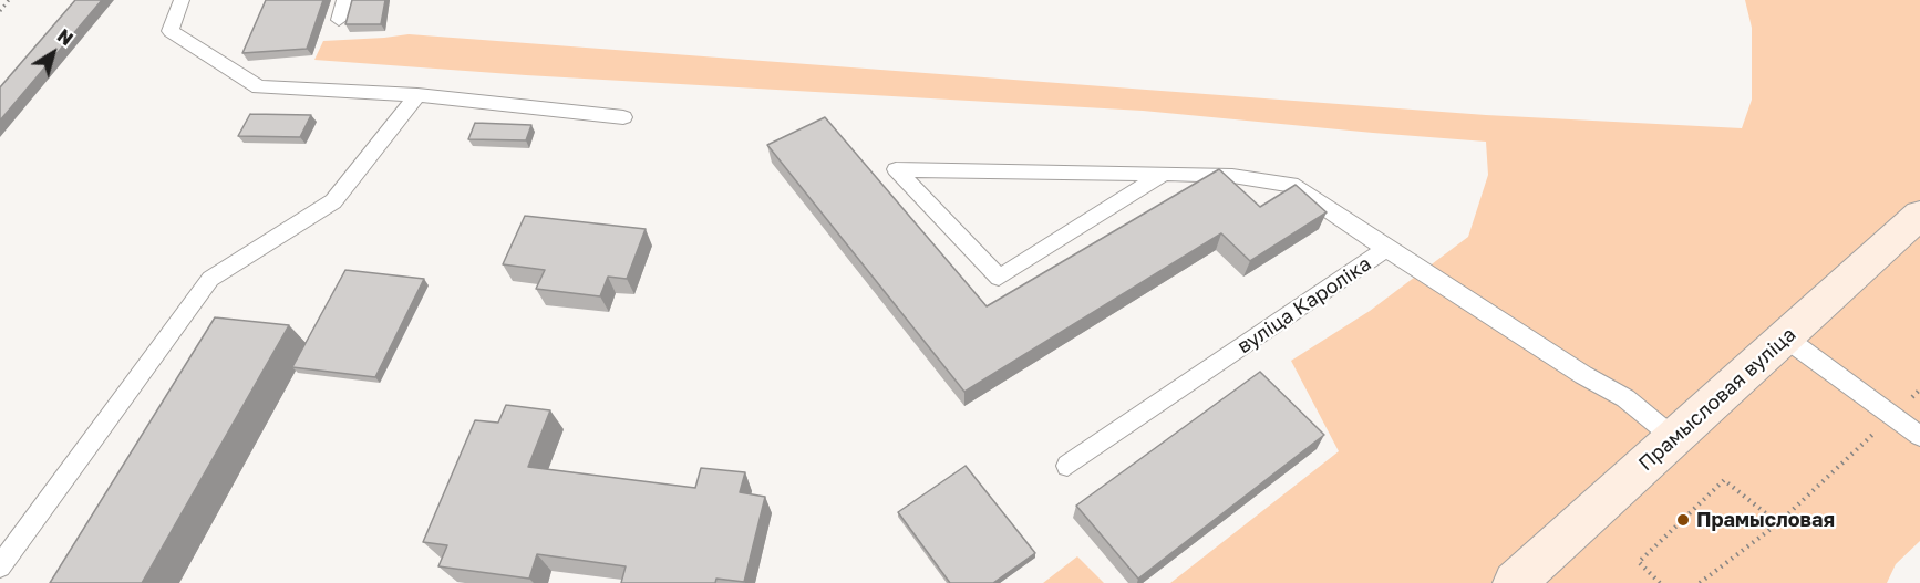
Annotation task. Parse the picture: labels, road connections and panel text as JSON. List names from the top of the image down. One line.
{"streets":{"main road":["Прамысловая вуліца"],"lane":["вуліца Кароліка"]},"crossings":[["вуліца Кароліка","Прамысловая вуліца"]],"places":["Прамысловая"],"north":"top right"}
